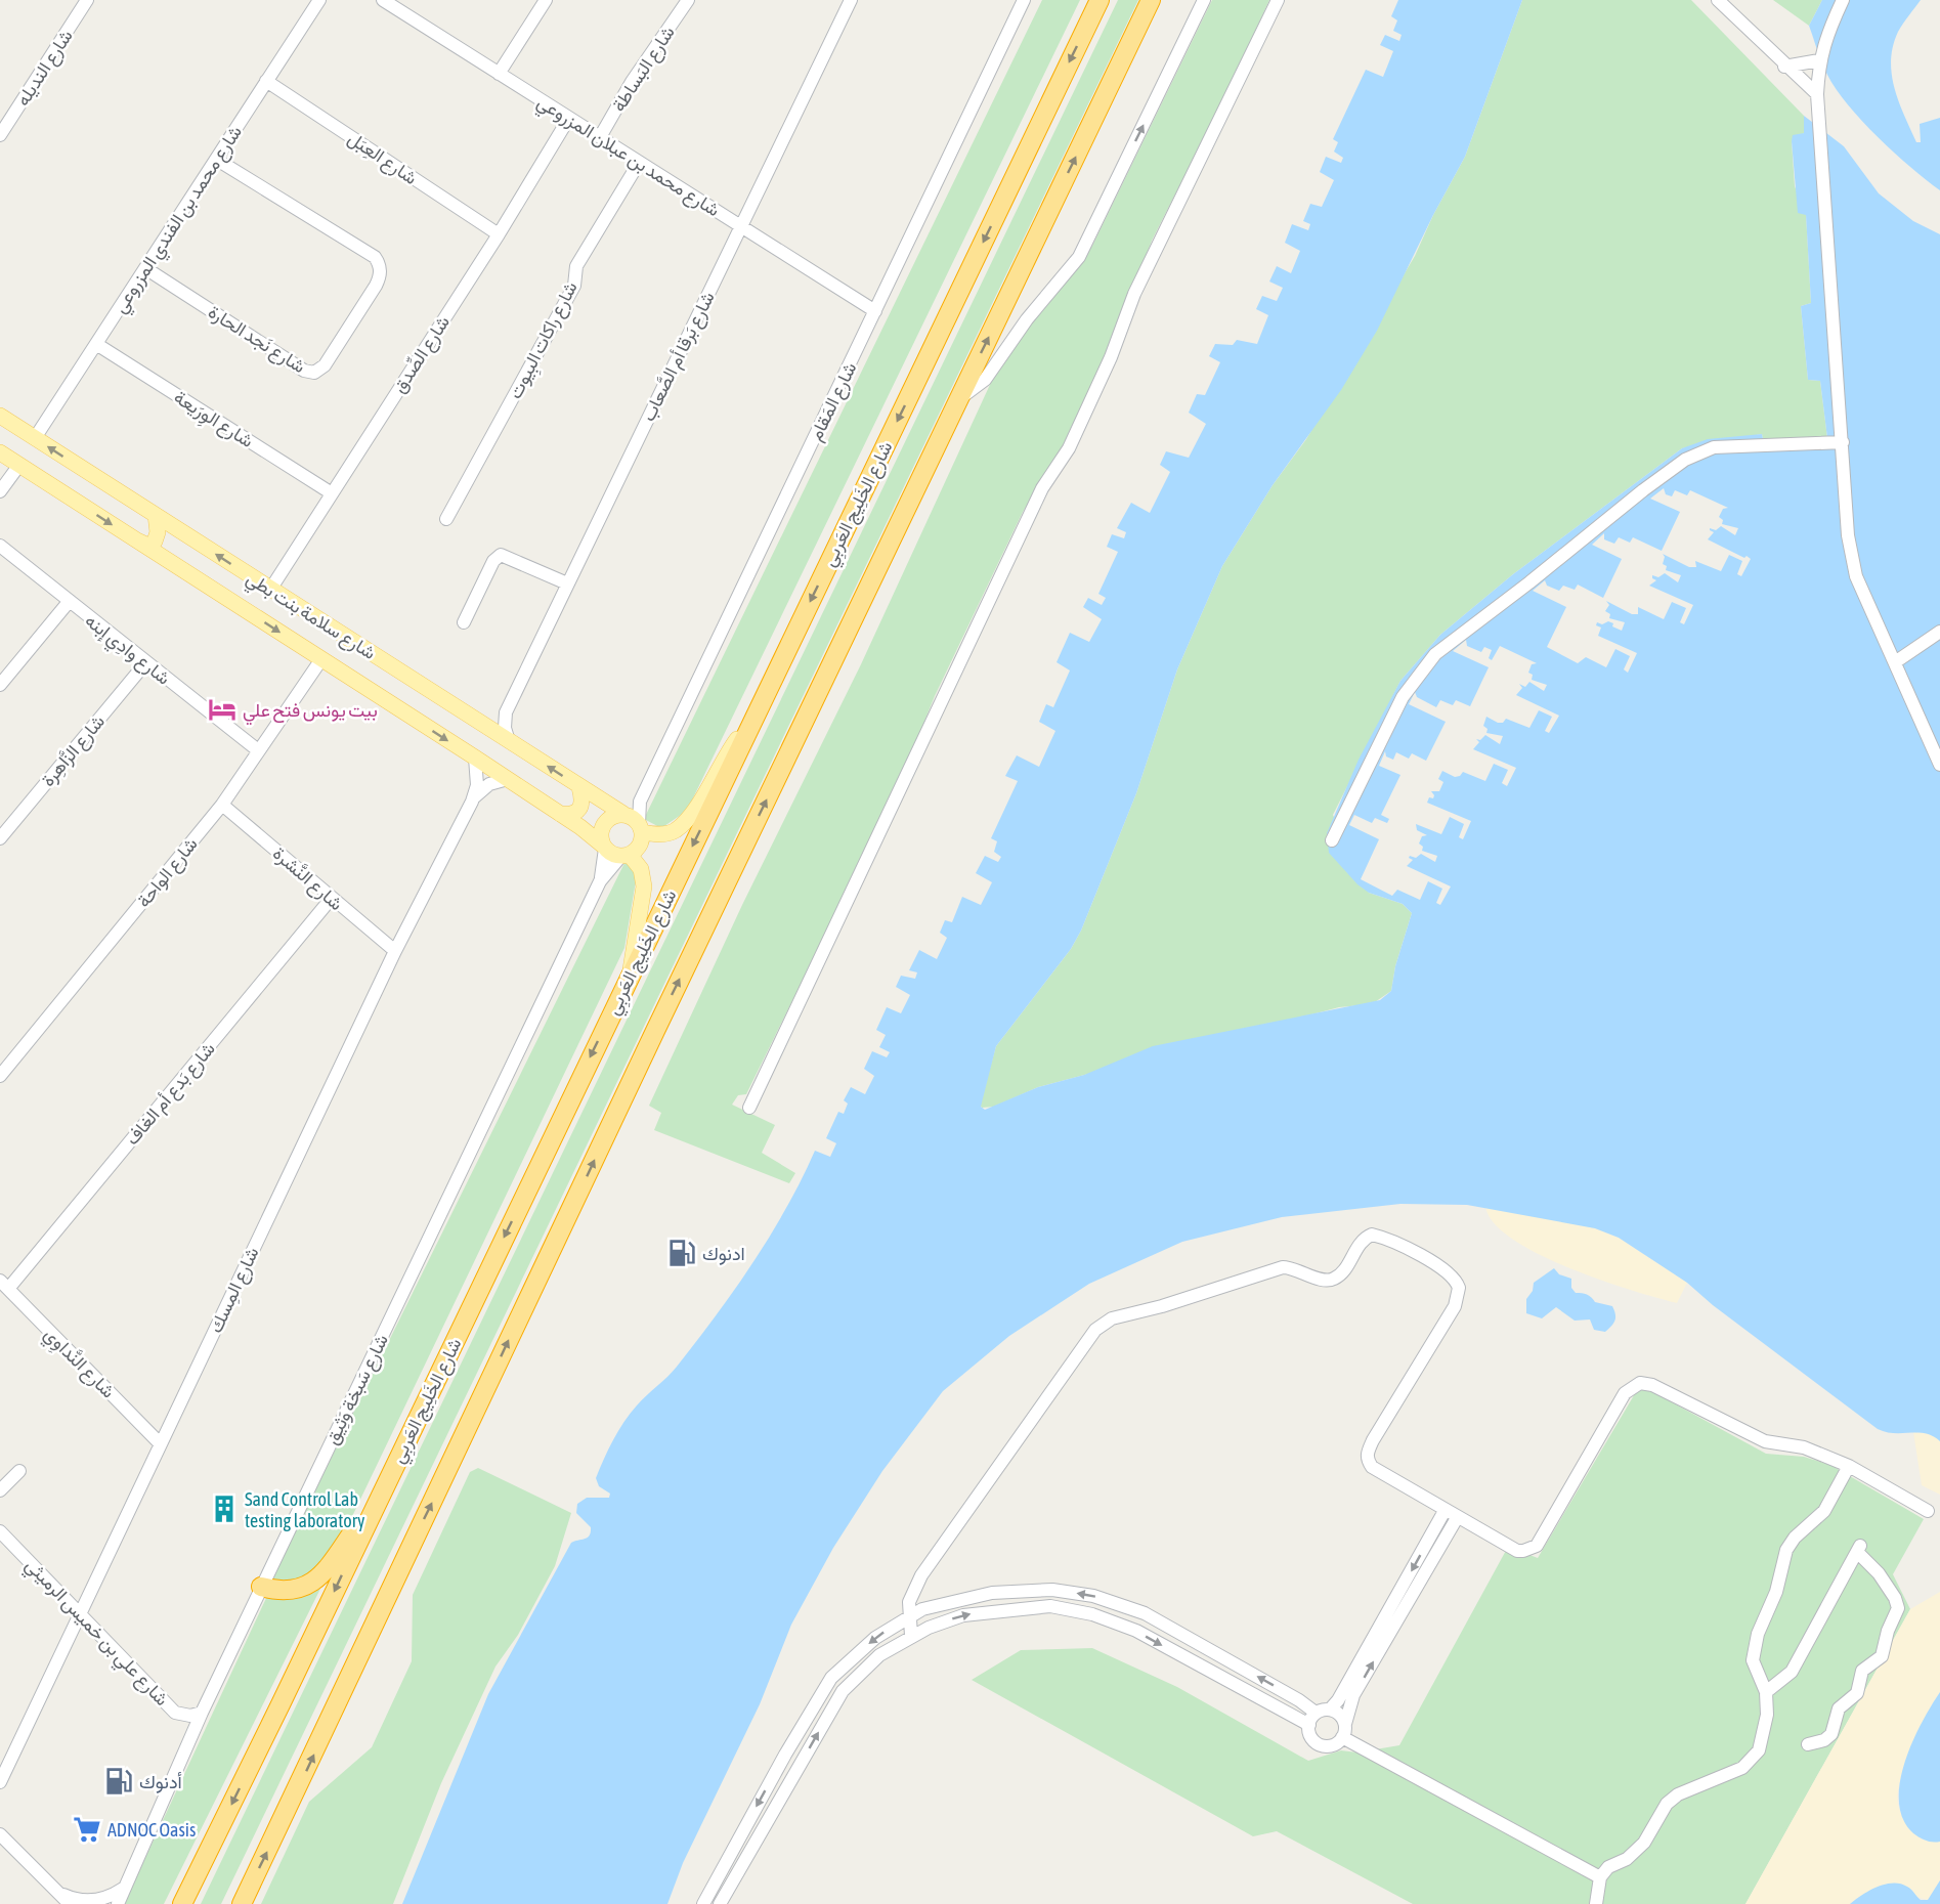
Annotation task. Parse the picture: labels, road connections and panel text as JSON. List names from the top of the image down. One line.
{"streets":{"highway":["شارع الخَلِيج العَربِي"],"main road":["شارع سلامة بنت بطي"],"street":["شارع النديله","شارع البَساطة","شارع محمد بن عبلان المزروعي","شارع العِبَل","شارع محمد بن الفندي المزروعي","شارع نَجد الحارة","شارع راكات البِيوت","شارع الصِّدق","شارع بَرقا أم الصَّعاب","شارع المَقام","شارع الوِرَيعة","شارع وادِي إبنه","شارع الزَّاهِرة","شارع الواحة","شارع النَّشرة","شارع بَدع أم الغاف","شارع المِسك","شارع النَّداوِي","شارع سَبخة وَثِيق","شارع علي بن خميس الرميثي"]},"crossings":[["شارع البَساطة","شارع محمد بن عبلان المزروعي"],["شارع محمد بن عبلان المزروعي","شارع راكات البِيوت"],["شارع محمد بن عبلان المزروعي","شارع الصِّدق"],["شارع محمد بن عبلان المزروعي","شارع بَرقا أم الصَّعاب"],["شارع محمد بن عبلان المزروعي","شارع المَقام"],["شارع العِبَل","شارع محمد بن الفندي المزروعي"],["شارع العِبَل","شارع الصِّدق"],["شارع محمد بن الفندي المزروعي","شارع نَجد الحارة"],["شارع محمد بن الفندي المزروعي","شارع الوِرَيعة"],["شارع محمد بن الفندي المزروعي","شارع سلامة بنت بطي"],["شارع الصِّدق","شارع الوِرَيعة"],["شارع الصِّدق","شارع سلامة بنت بطي"],["شارع المَقام","شارع سلامة بنت بطي"],["شارع المَقام","شارع سَبخة وَثِيق"],["شارع سلامة بنت بطي","شارع الواحة"],["شارع سلامة بنت بطي","شارع المِسك"],["شارع سلامة بنت بطي","شارع سَبخة وَثِيق"],["شارع وادِي إبنه","شارع الزَّاهِرة"],["شارع وادِي إبنه","شارع الواحة"],["شارع الواحة","شارع النَّشرة"],["شارع النَّشرة","شارع بَدع أم الغاف"],["شارع النَّشرة","شارع المِسك"],["شارع بَدع أم الغاف","شارع النَّداوِي"],["شارع المِسك","شارع النَّداوِي"],["شارع المِسك","شارع علي بن خميس الرميثي"],["شارع سَبخة وَثِيق","شارع علي بن خميس الرميثي"]],"places":{"hotel":["بيت يونس فتح علي"],"fuel station":["ادنوك","أدنوك"],"building":["Sand Control Lab testing laboratory"],"supermarket":["ADNOC Oasis"]}}
